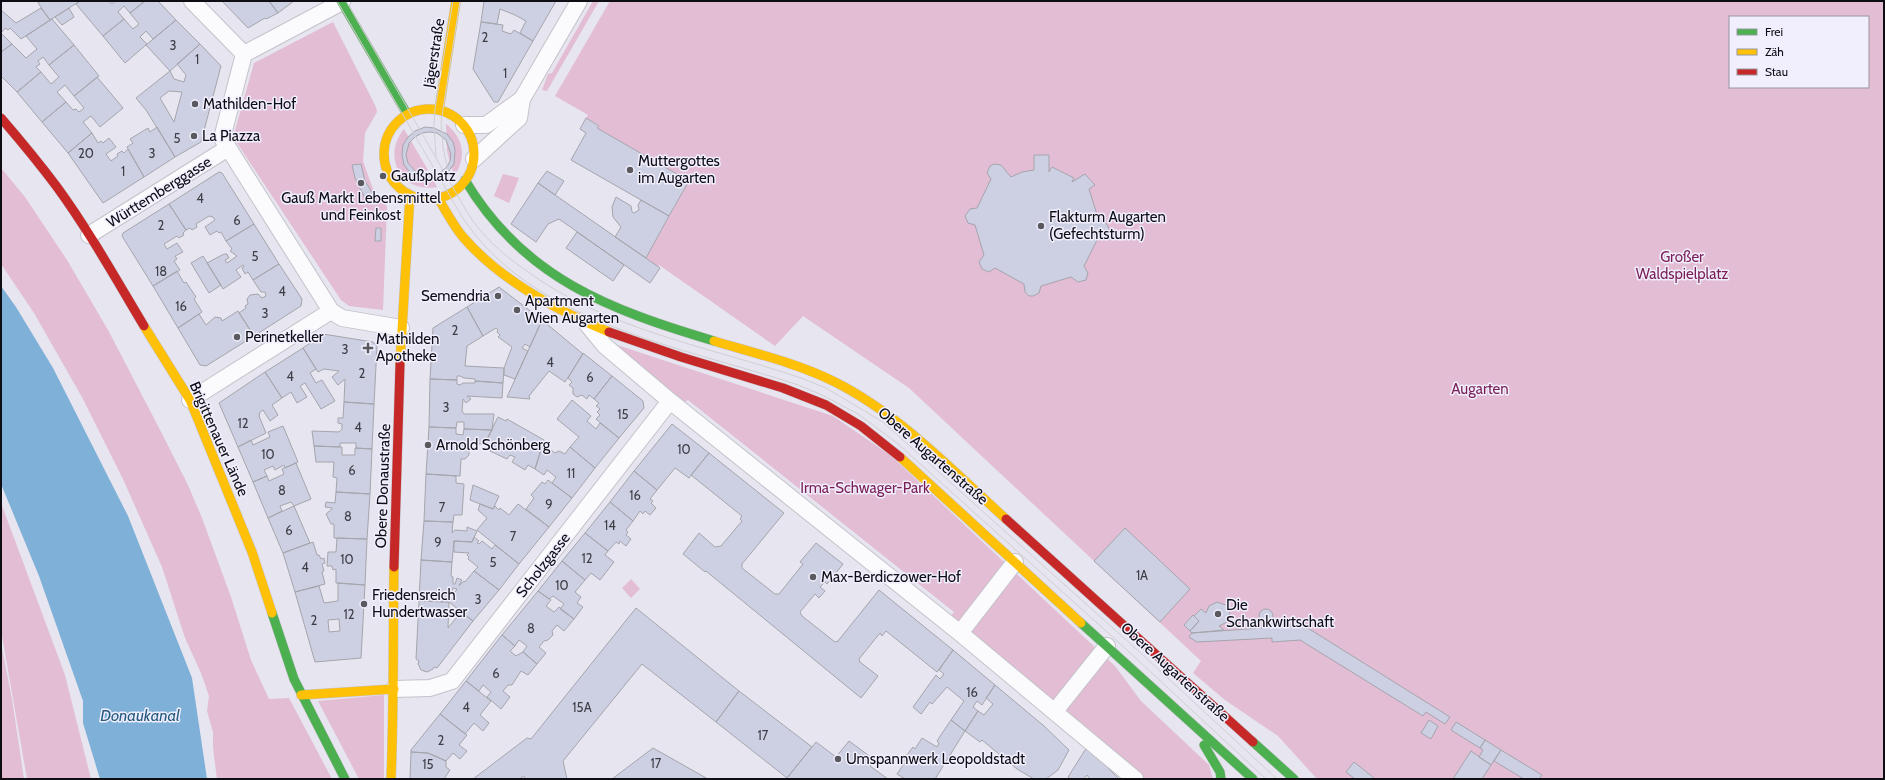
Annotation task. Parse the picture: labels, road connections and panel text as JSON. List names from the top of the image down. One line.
{"streets":{"street":["Jägerstraße","Württemberggasse","Brigittenauer Lände","Obere Augartenstraße","Obere Donaustraße","Scholzgasse"]},"crossings":[["Jägerstraße","Obere Augartenstraße"],["Jägerstraße","Obere Donaustraße"],["Württemberggasse","Brigittenauer Lände"],["Obere Augartenstraße","Obere Donaustraße"],["Obere Augartenstraße","Scholzgasse"],["Obere Donaustraße","Scholzgasse"]],"water":["Donaukanal"],"parks":["Großer Waldspielplatz","Augarten","Irma-Schwager-Park"],"places":{"other":["Mathilden-Hof","La Piazza","Muttergottes im Augarten","Gaußplatz","Gauß Markt Lebensmittel und Feinkost","Flakturm Augarten (Gefechtsturm)","Semendria","Apartment Wien Augarten","Perinetkeller","Arnold Schönberg","Max-Berdiczower-Hof","Friedensreich Hundertwasser","Die Schankwirtschaft","Umspannwerk Leopoldstadt"],"health":["Mathilden Apotheke"]},"house_numbers":["2","3","1","1","5","20","3","1","4","6","2","5","18","4","16","3","2","3","4","2","4","6","3","15","12","4","10","10","6","11","8","16","9","7","8","14","6","7","9","12","10","5","4","1A","10","3","12","2","8","6","16","4","15A","17","2","17","15"],"legend":["Frei","Zäh","Stau"]}
